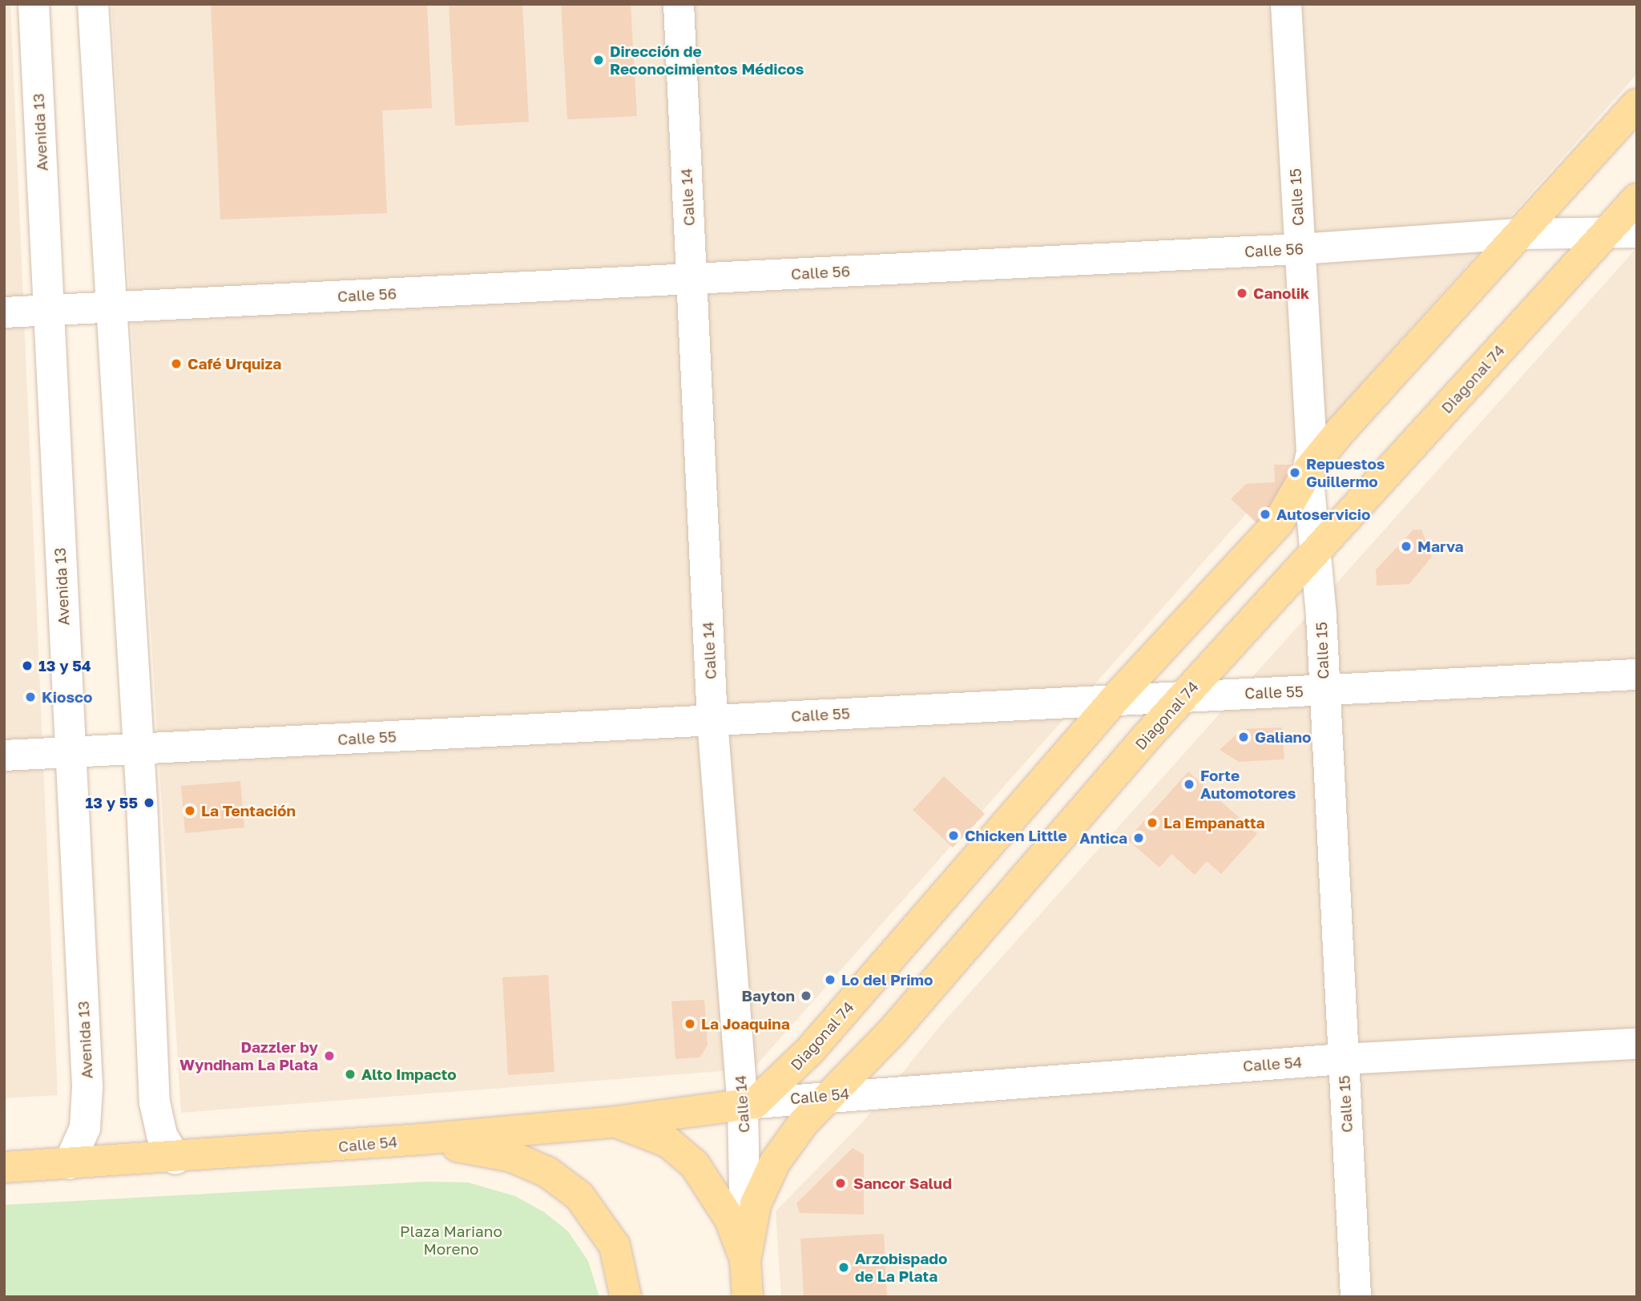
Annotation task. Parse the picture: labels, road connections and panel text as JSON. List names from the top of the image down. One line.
{"streets":{"main road":["Calle 14","Diagonal 74","Calle 54"],"street":["Avenida 13","Calle 15","Calle 56","Calle 55"]},"crossings":[["Avenida 13","Calle 56"],["Avenida 13","Calle 55"],["Avenida 13","Calle 54"],["Calle 14","Calle 56"],["Calle 14","Diagonal 74"],["Calle 14","Calle 55"],["Calle 14","Calle 54"],["Calle 15","Calle 56"],["Calle 15","Diagonal 74"],["Calle 15","Calle 55"],["Calle 15","Calle 54"],["Calle 56","Diagonal 74"],["Diagonal 74","Calle 55"],["Diagonal 74","Calle 54"]],"parks":["Plaza Mariano Moreno"],"places":["Dirección de Reconocimientos Médicos","Canolik","Café Urquiza","Repuestos Guillermo","Autoservicio","Marva","13 y 54","Kiosco","Galiano","Forte Automotores","13 y 55","La Tentación","La Empanatta","Chicken Little","Antica","Lo del Primo","Bayton","La Joaquina","Dazzler by Wyndham La Plata","Alto Impacto","Sancor Salud","Arzobispado de La Plata"]}
